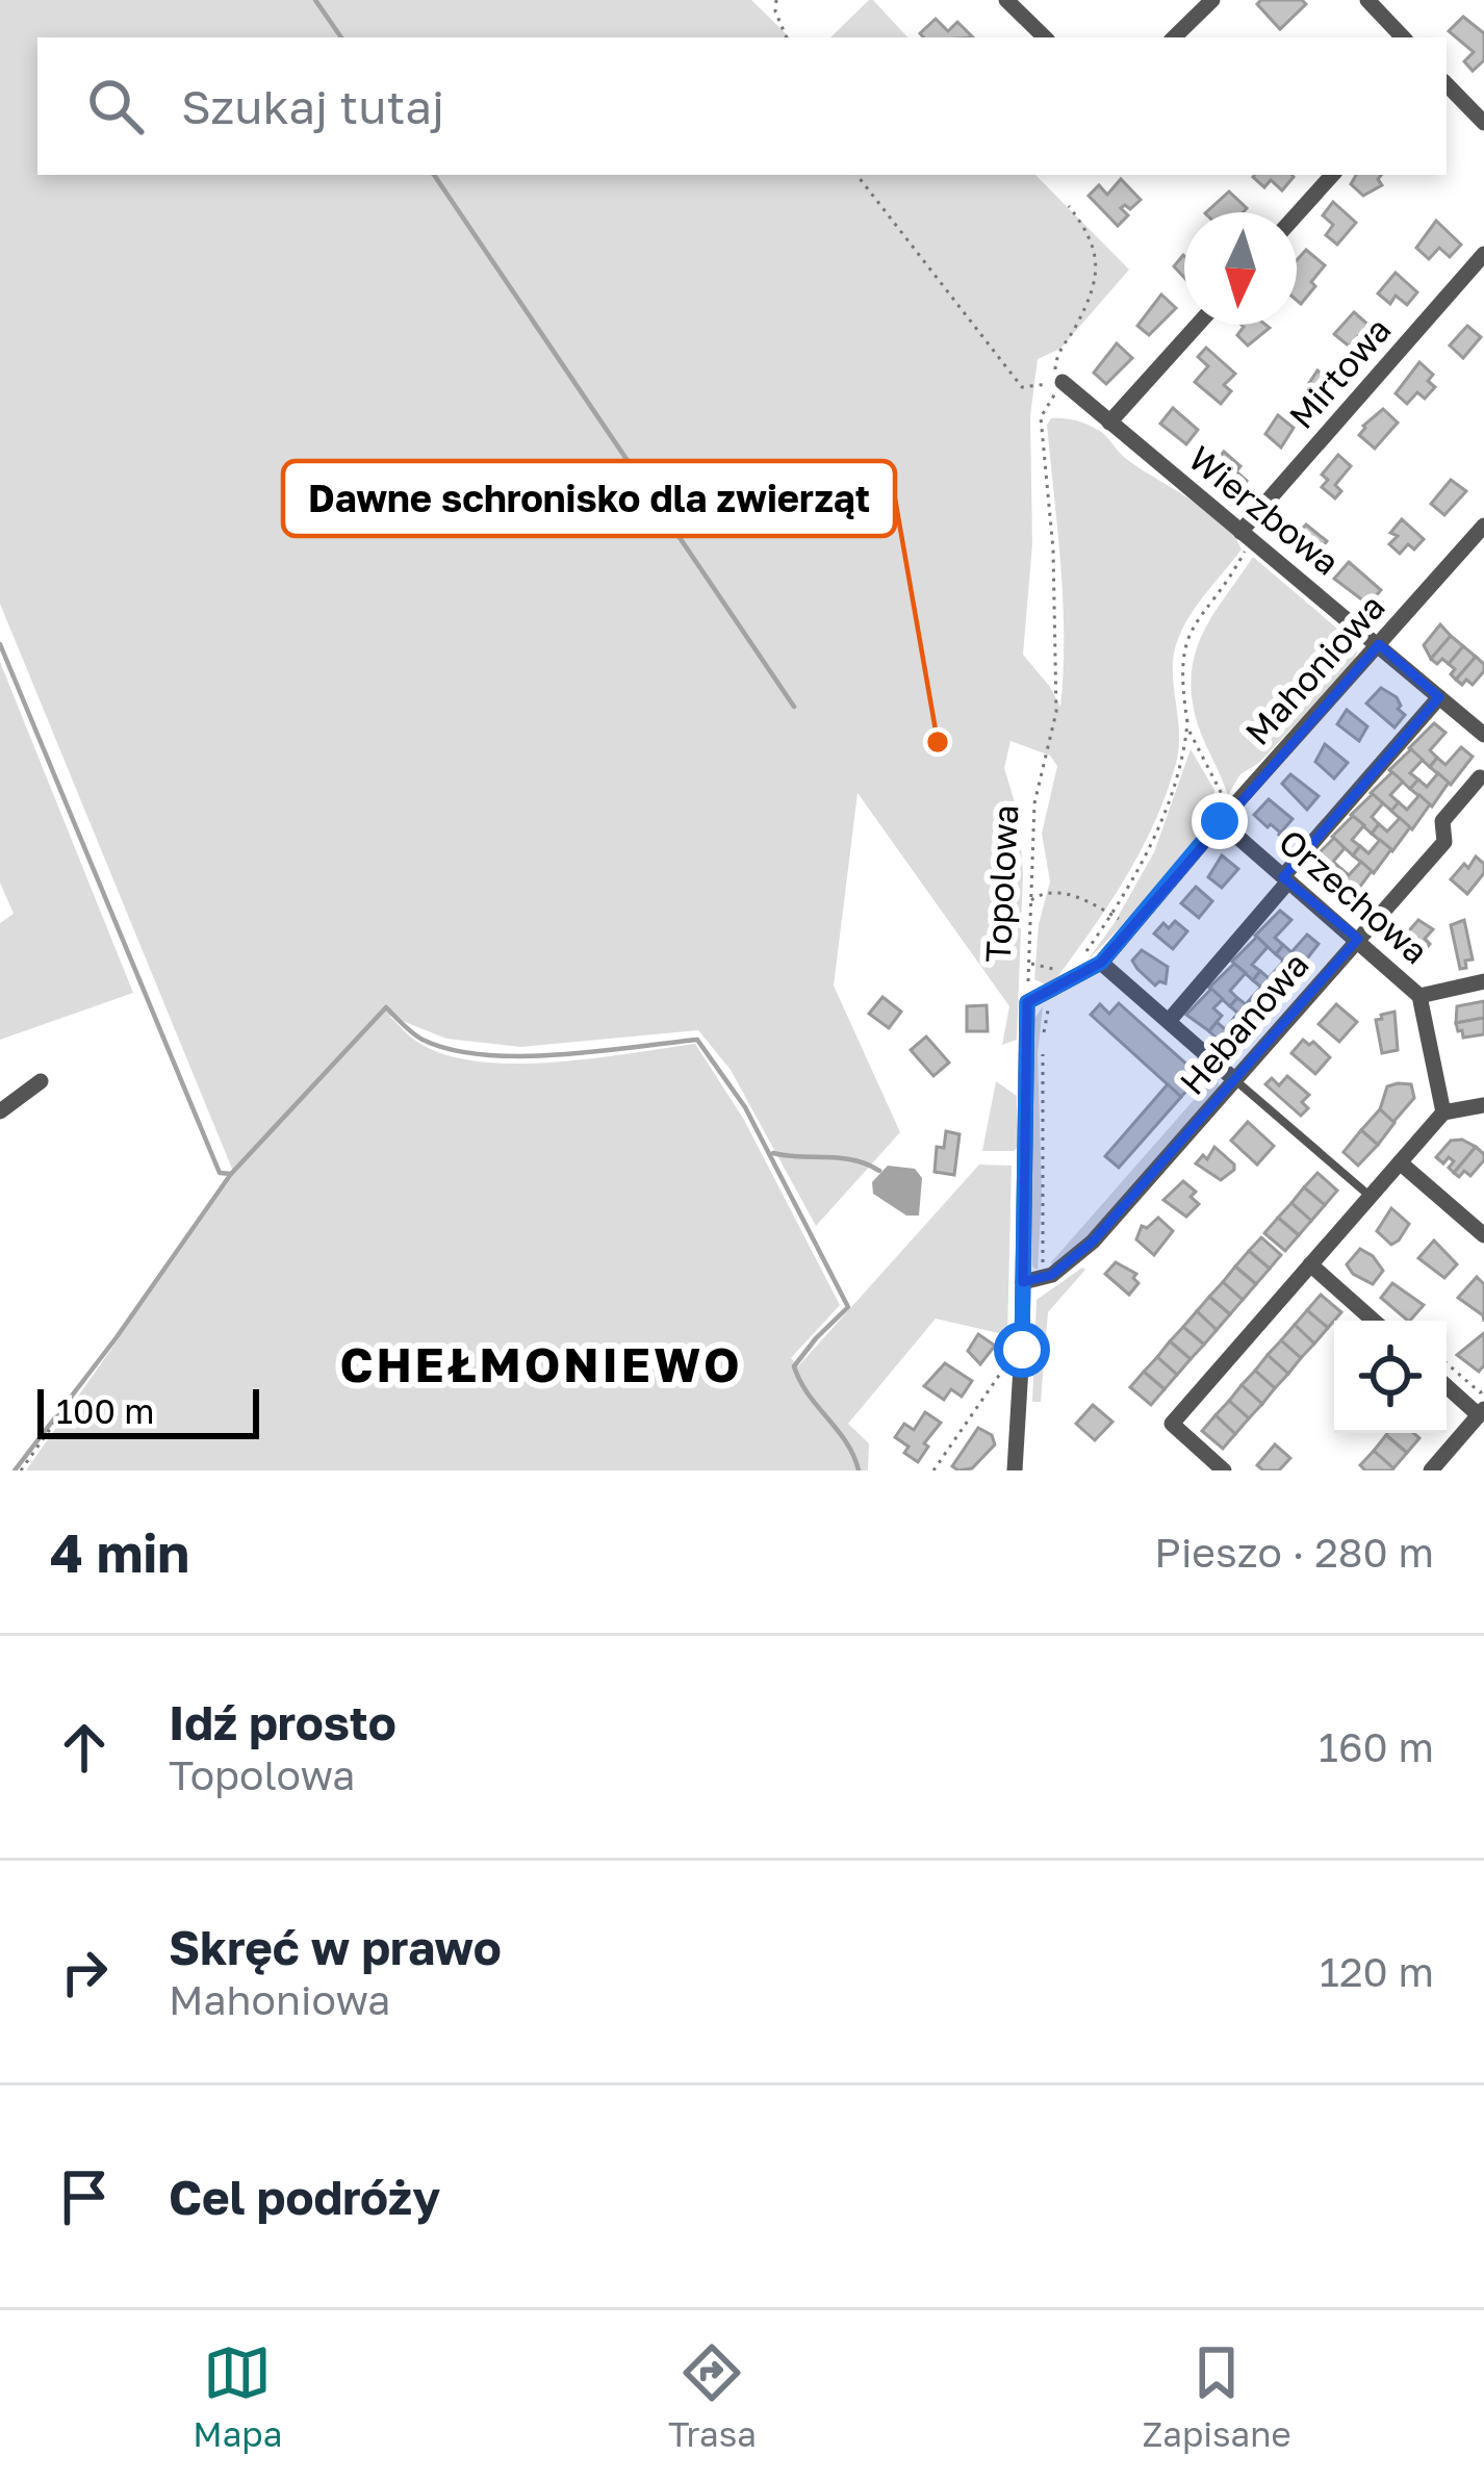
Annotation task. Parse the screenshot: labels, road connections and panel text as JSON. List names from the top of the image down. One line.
{"streets":{"street":["Mirtowa","Wierzbowa","Mahoniowa","Topolowa","Orzechowa","Hebanowa"]},"crossings":[["Mirtowa","Wierzbowa"],["Wierzbowa","Mahoniowa"],["Wierzbowa","Topolowa"],["Wierzbowa","Hebanowa"],["Mahoniowa","Topolowa"],["Mahoniowa","Orzechowa"],["Topolowa","Hebanowa"],["Orzechowa","Hebanowa"]],"districts":["CHEŁMONIEWO"],"places":["Dawne schronisko dla zwierząt"],"scale_bar":"100 m","north":"bottom","page":{"search":"Szukaj tutaj","scale":"100 m","heading":["4 min","Pieszo · 280 m"],"list":[["Idź prosto","Topolowa","160 m"],["Skręć w prawo","Mahoniowa","120 m"],"Cel podróży"],"nav":["Mapa","Trasa","Zapisane"]}}
